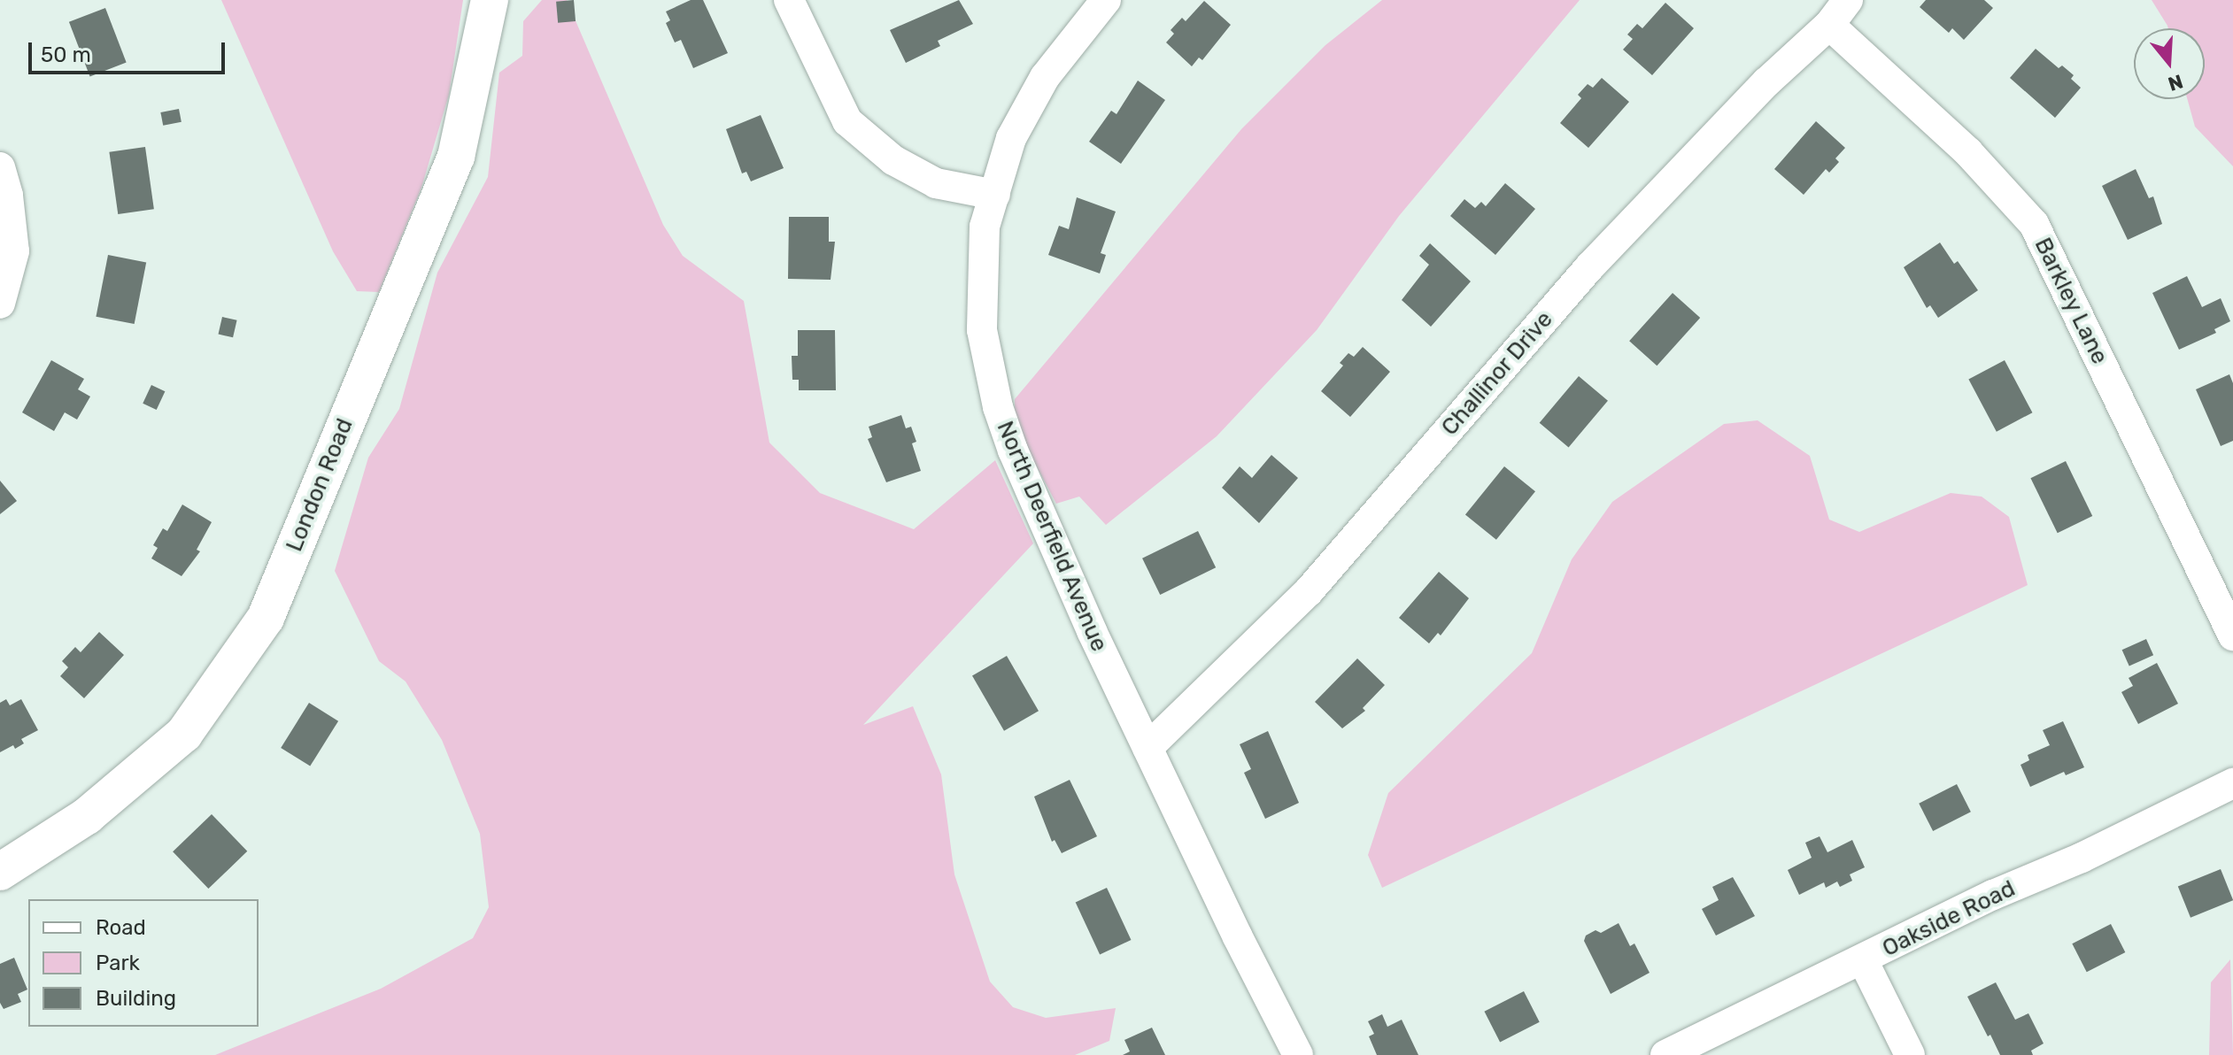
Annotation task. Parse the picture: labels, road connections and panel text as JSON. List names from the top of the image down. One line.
{"streets":{"street":["Barkley Lane","Challinor Drive","London Road","North Deerfield Avenue","Oakside Road"]},"crossings":[["Barkley Lane","Challinor Drive"],["Challinor Drive","North Deerfield Avenue"]],"legend":["Road","Park","Building"],"scale_bar":"50 m","north":"bottom"}
